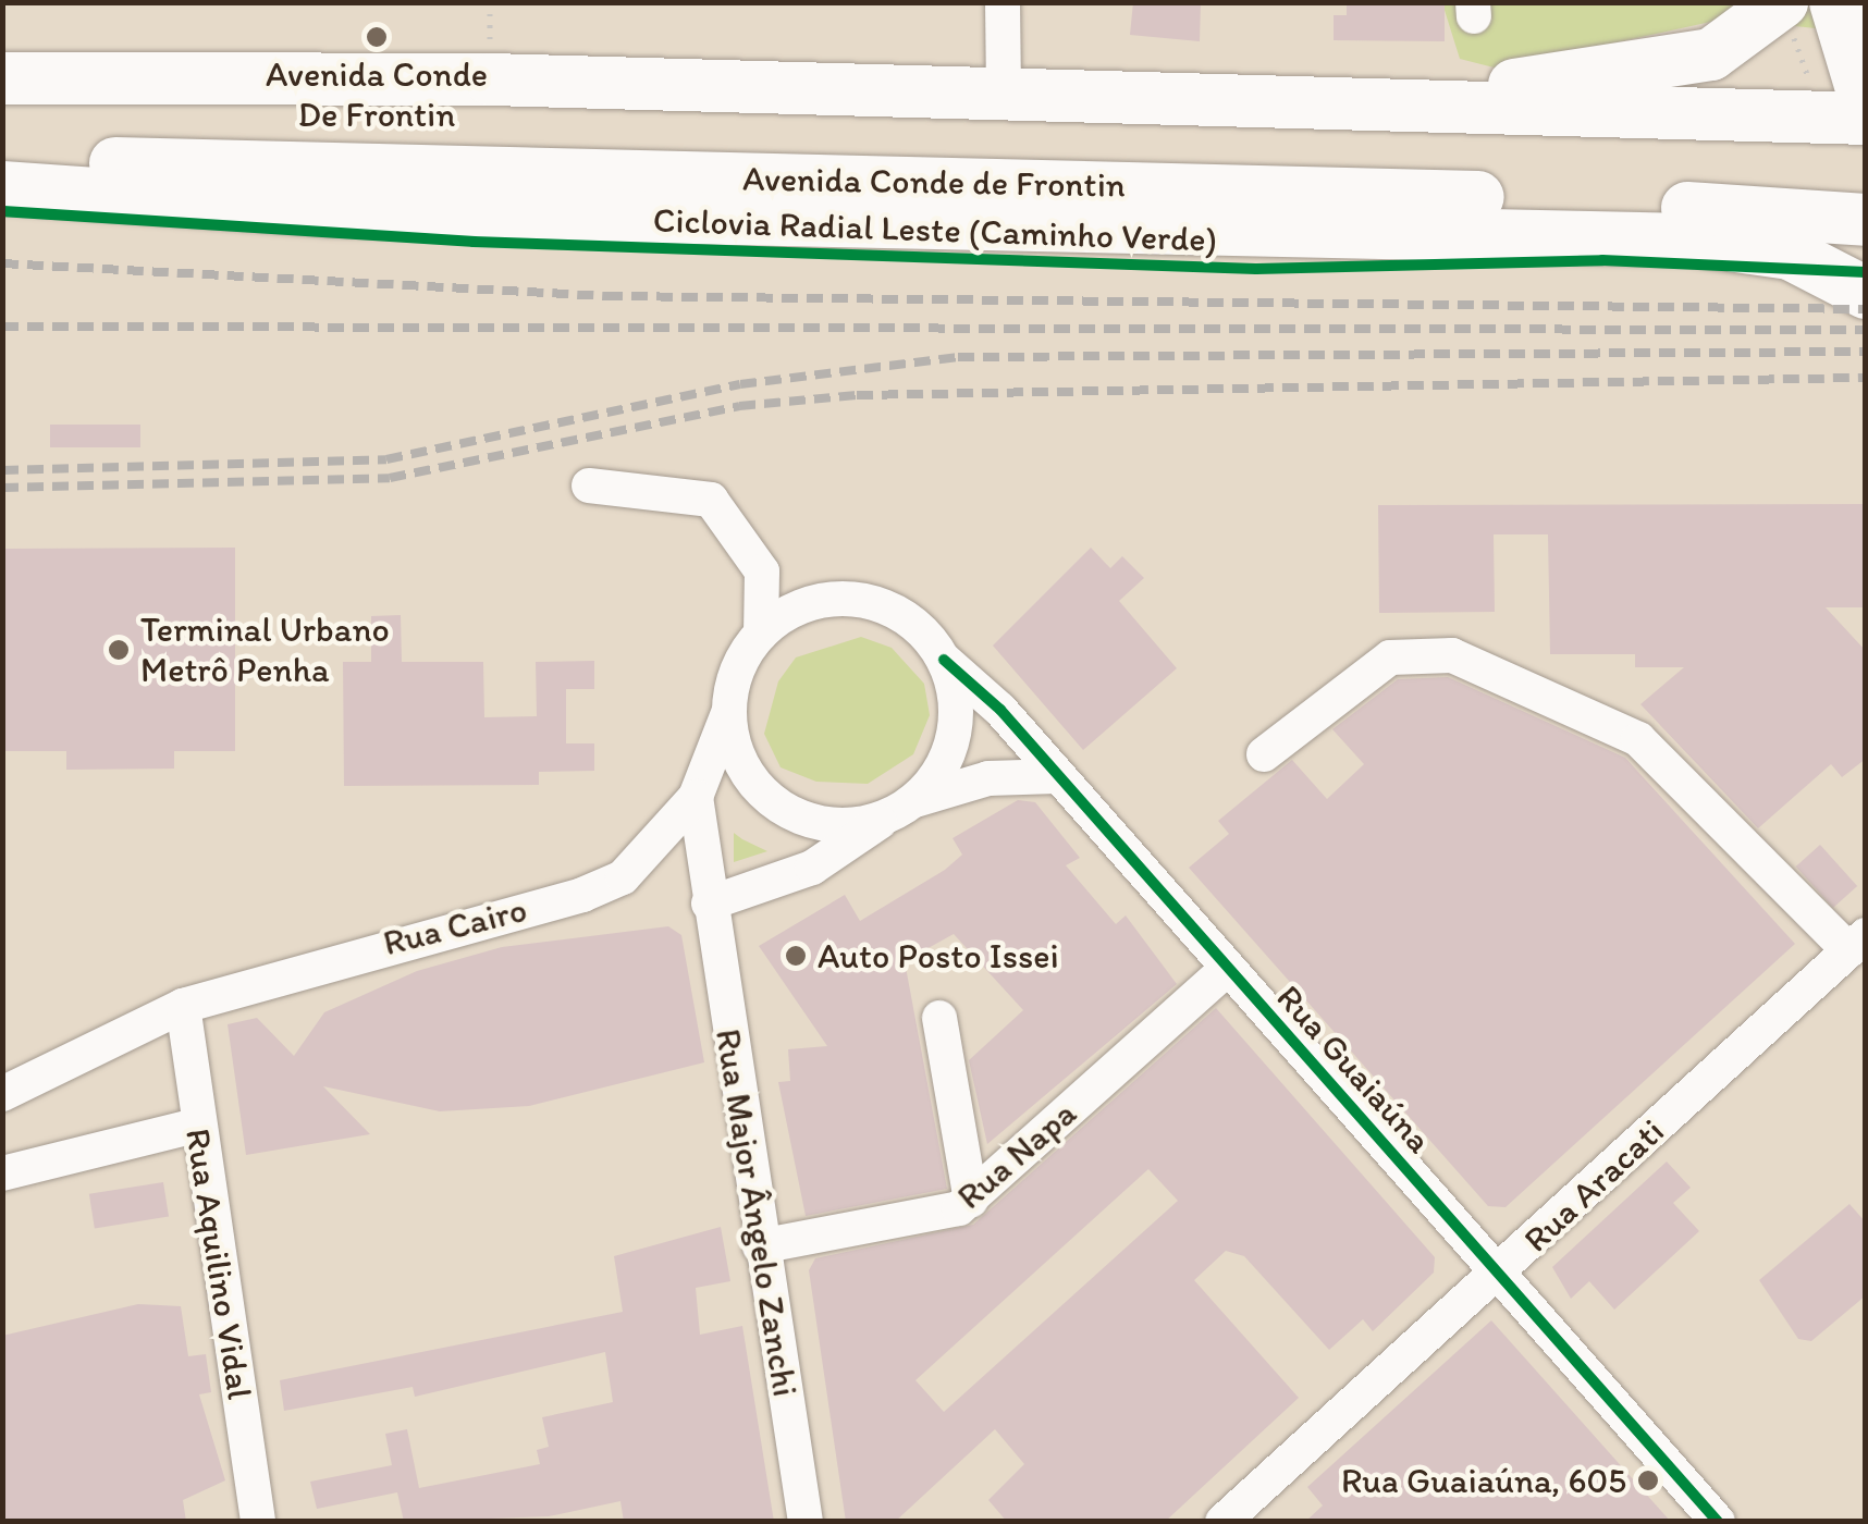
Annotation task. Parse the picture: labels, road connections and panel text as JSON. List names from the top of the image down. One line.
{"streets":{"highway":["Avenida Conde de Frontin"],"street":["Rua Cairo","Rua Guaiaúna","Rua Napa","Rua Aracati","Rua Major Ângelo Zanchi","Rua Aquilino Vidal"],"cycle path":["Ciclovia Radial Leste (Caminho Verde)"]},"crossings":[["Rua Cairo","Rua Major Ângelo Zanchi"],["Rua Cairo","Rua Aquilino Vidal"],["Rua Guaiaúna","Rua Napa"],["Rua Guaiaúna","Rua Aracati"],["Rua Guaiaúna","Rua Major Ângelo Zanchi"],["Rua Napa","Rua Major Ângelo Zanchi"]],"places":["Avenida Conde De Frontin","Terminal Urbano Metrô Penha","Auto Posto Issei","Rua Guaiaúna, 605"]}
